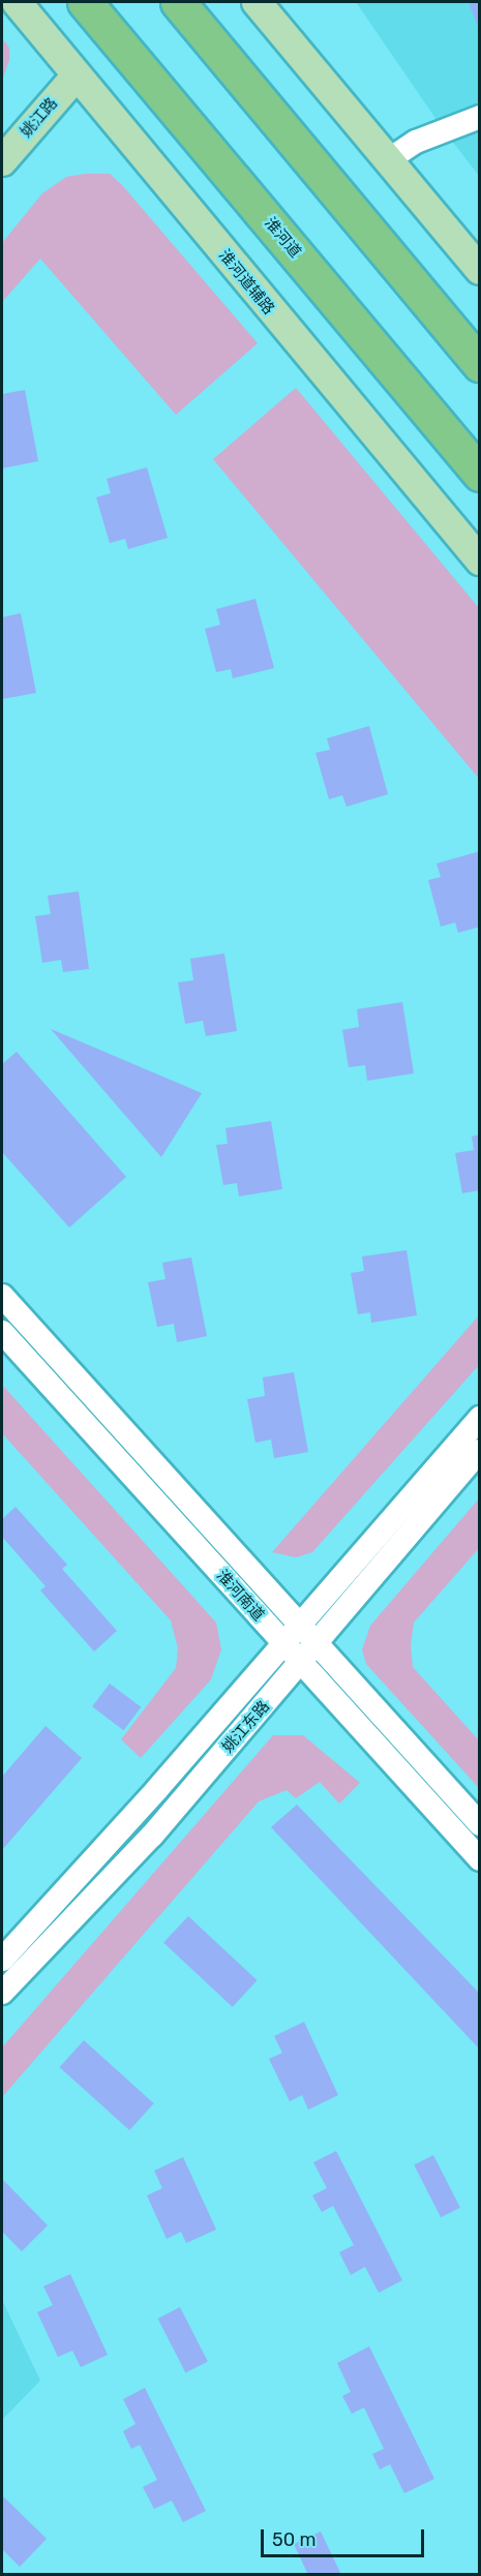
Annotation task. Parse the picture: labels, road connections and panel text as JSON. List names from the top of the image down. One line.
{"streets":{"highway":["淮河道"],"main road":["姚江路","淮河道辅路"],"street":["淮河南道","姚江东路"]},"crossings":[["姚江路","淮河道辅路"],["淮河南道","姚江东路"]],"scale_bar":"50 m"}
